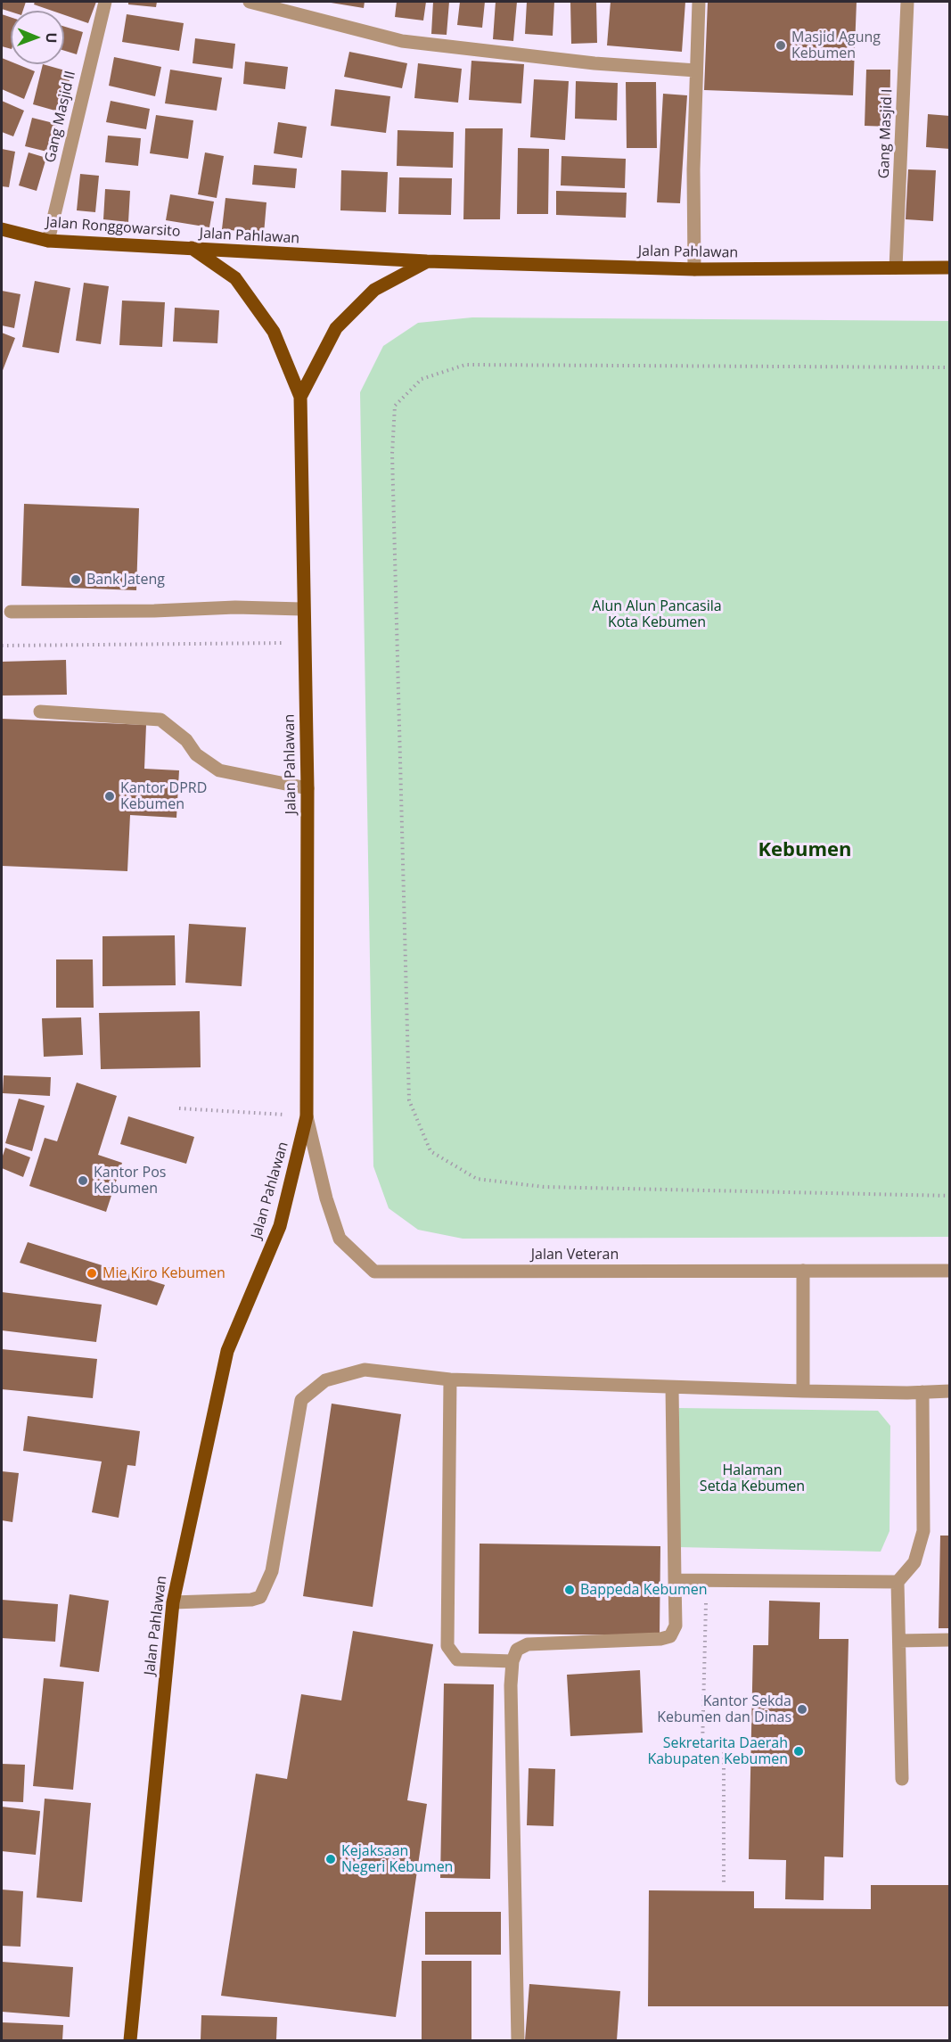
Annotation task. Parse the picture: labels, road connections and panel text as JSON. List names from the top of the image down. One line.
{"streets":{"main road":["Jalan Ronggowarsito","Jalan Pahlawan"],"street":["Gang Masjid II","Gang Masjid I","Jalan Veteran"]},"crossings":[["Gang Masjid II","Jalan Ronggowarsito"],["Gang Masjid I","Jalan Pahlawan"],["Jalan Ronggowarsito","Jalan Pahlawan"],["Jalan Pahlawan","Jalan Veteran"]],"districts":["Kebumen"],"parks":["Alun Alun Pancasila Kota Kebumen","Halaman Setda Kebumen"],"places":["Masjid Agung Kebumen","Bank Jateng","Kantor DPRD Kebumen","Kantor Pos Kebumen","Mie Kiro Kebumen","Bappeda Kebumen","Kantor Sekda Kebumen dan Dinas","Sekretarita Daerah Kabupaten Kebumen","Kejaksaan Negeri Kebumen"],"north":"right"}
